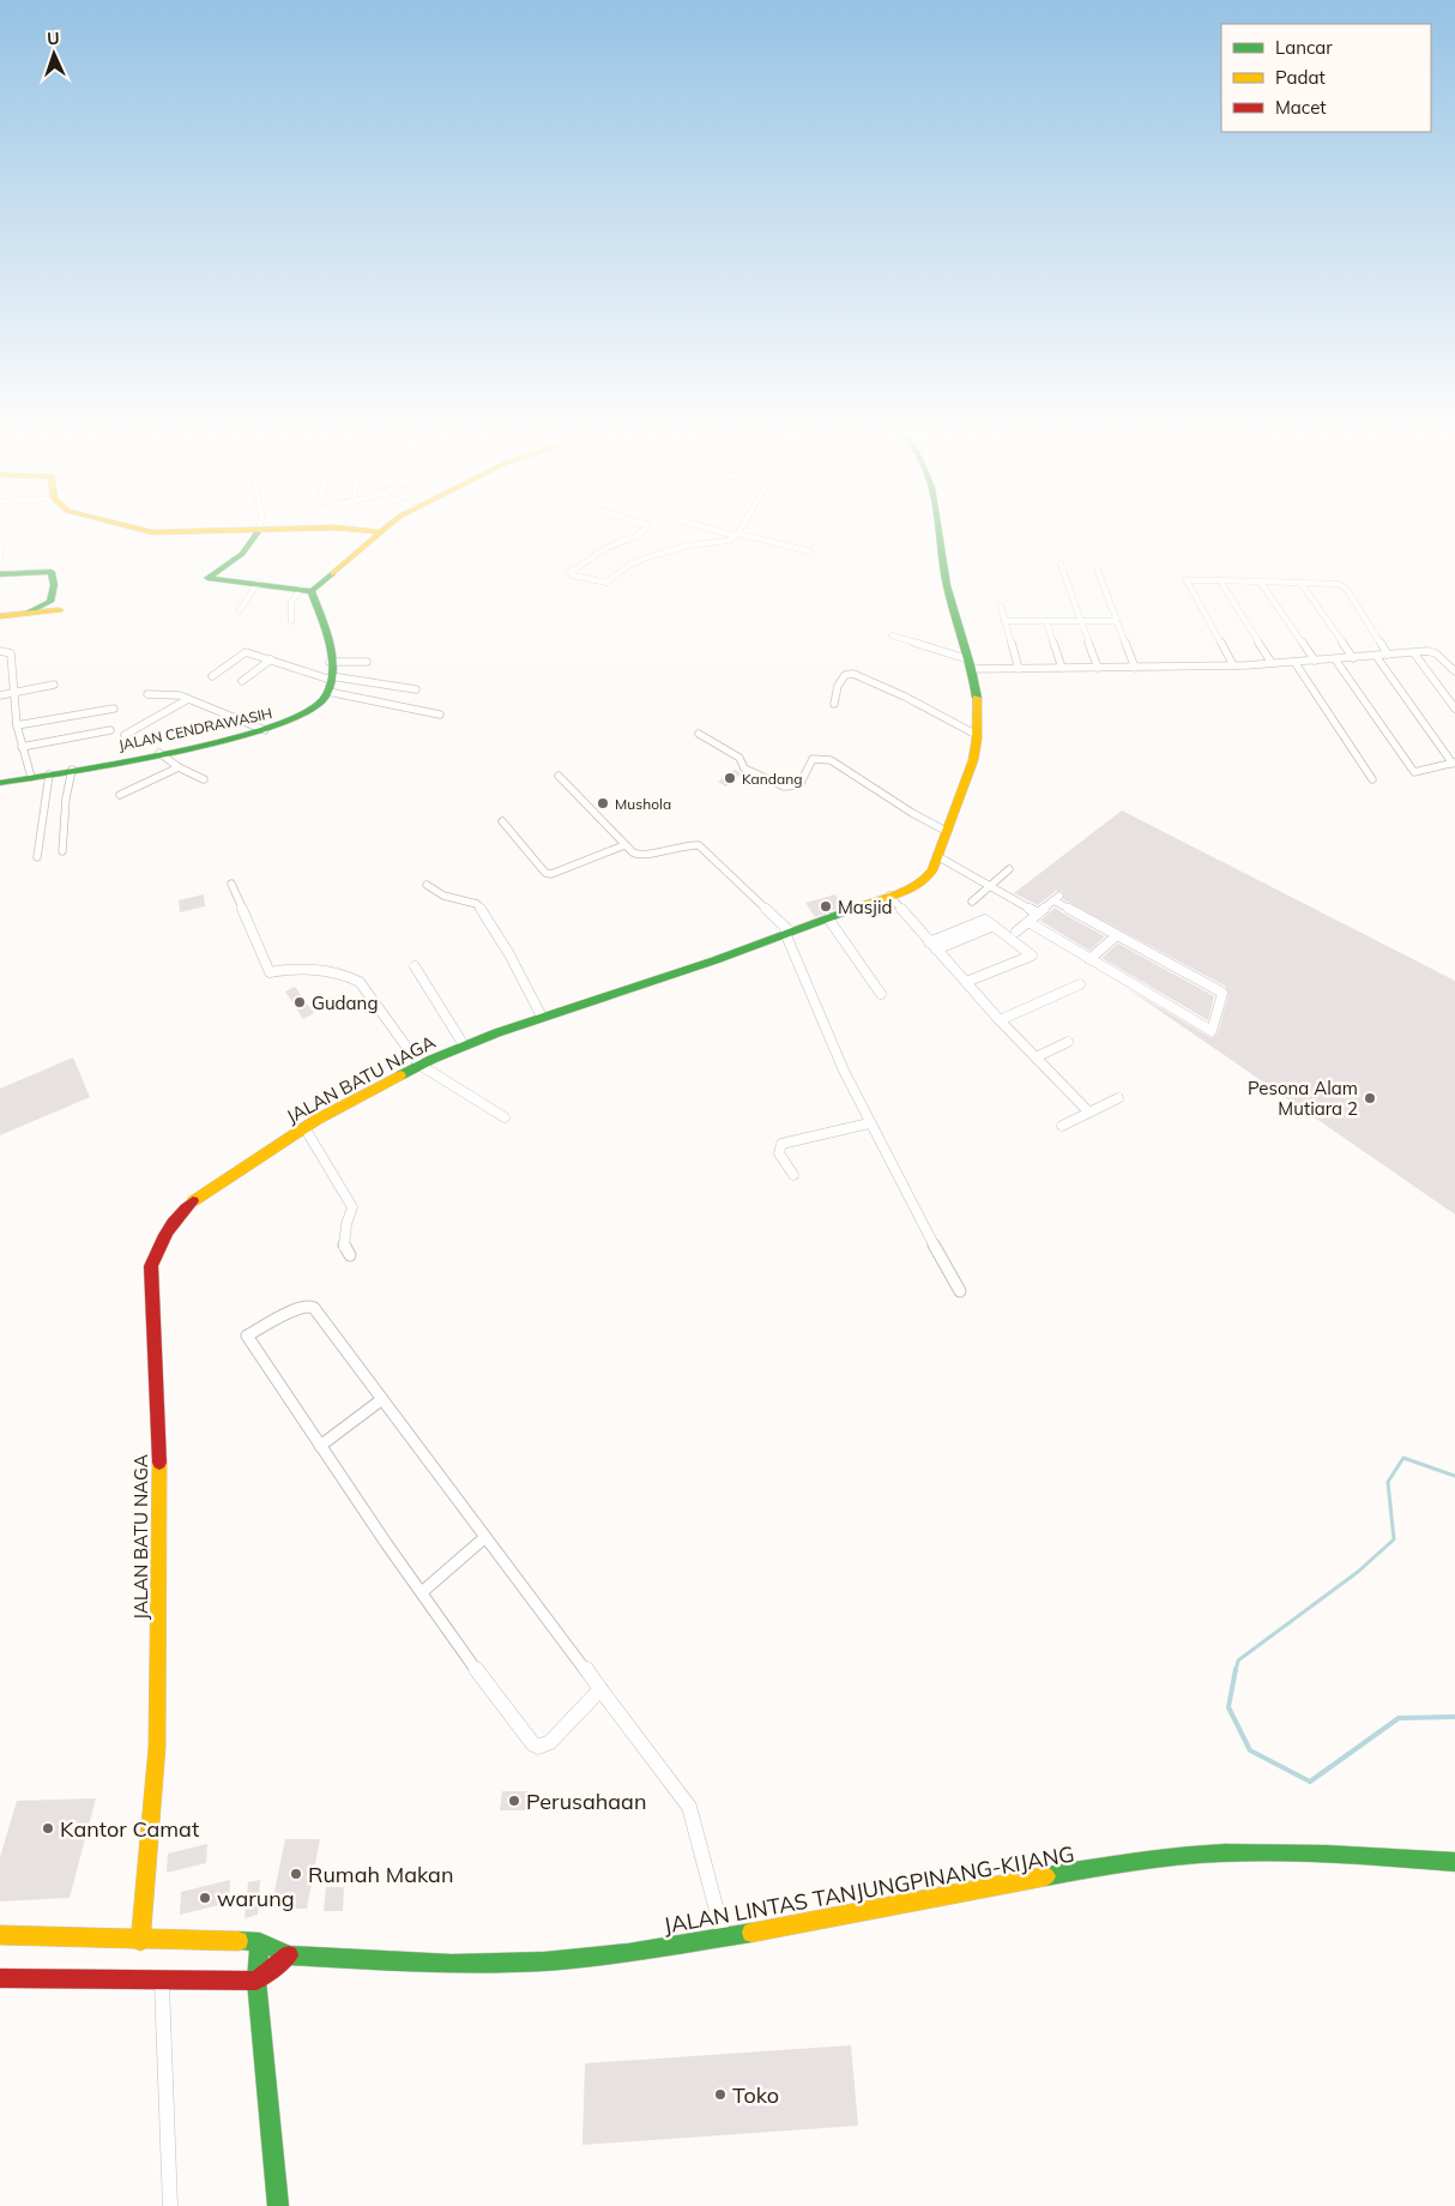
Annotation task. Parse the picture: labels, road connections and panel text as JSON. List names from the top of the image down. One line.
{"streets":{"main road":["JALAN CENDRAWASIH","JALAN BATU NAGA","JALAN LINTAS TANJUNGPINANG-KIJANG"]},"places":["Kandang","Mushola","Masjid","Gudang","Pesona Alam Mutiara 2","Perusahaan","Kantor Camat","Rumah Makan","warung","Toko"],"legend":["Lancar","Padat","Macet"],"north":"top"}
